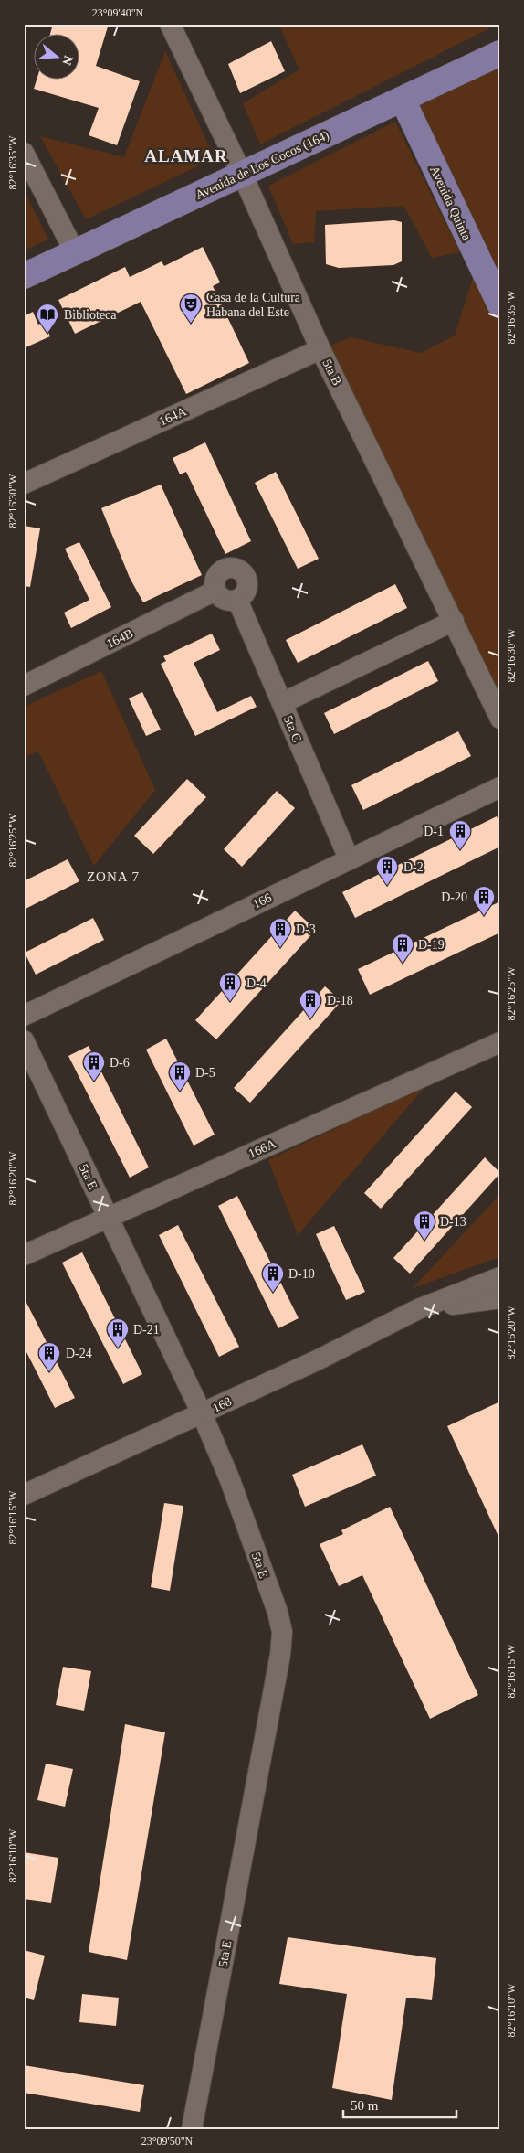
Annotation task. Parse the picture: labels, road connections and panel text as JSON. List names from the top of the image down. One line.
{"streets":{"main road":["Avenida de Los Cocos (164)","Avenida Quinta"],"street":["5ta B","164A","164B","5ta C","166","166A","5ta E","168"]},"crossings":[["Avenida de Los Cocos (164)","Avenida Quinta"],["Avenida de Los Cocos (164)","5ta B"],["5ta B","164A"],["164B","5ta C"],["5ta C","166"],["166A","5ta E"],["5ta E","168"]],"districts":["ALAMAR","ZONA 7"],"places":{"theatre":["Casa de la Cultura Habana del Este"],"library":["Biblioteca"],"building":["D-1","D-2","D-20","D-3","D-19","D-4","D-18","D-6","D-5","D-13","D-10","D-21","D-24"]},"scale_bar":"50 m","north":"right","coordinates":["23°09'40\"N","82°16'35\"W","82°16'30\"W","82°16'25\"W","82°16'20\"W","82°16'15\"W","82°16'10\"W","23°09'50\"N"]}
